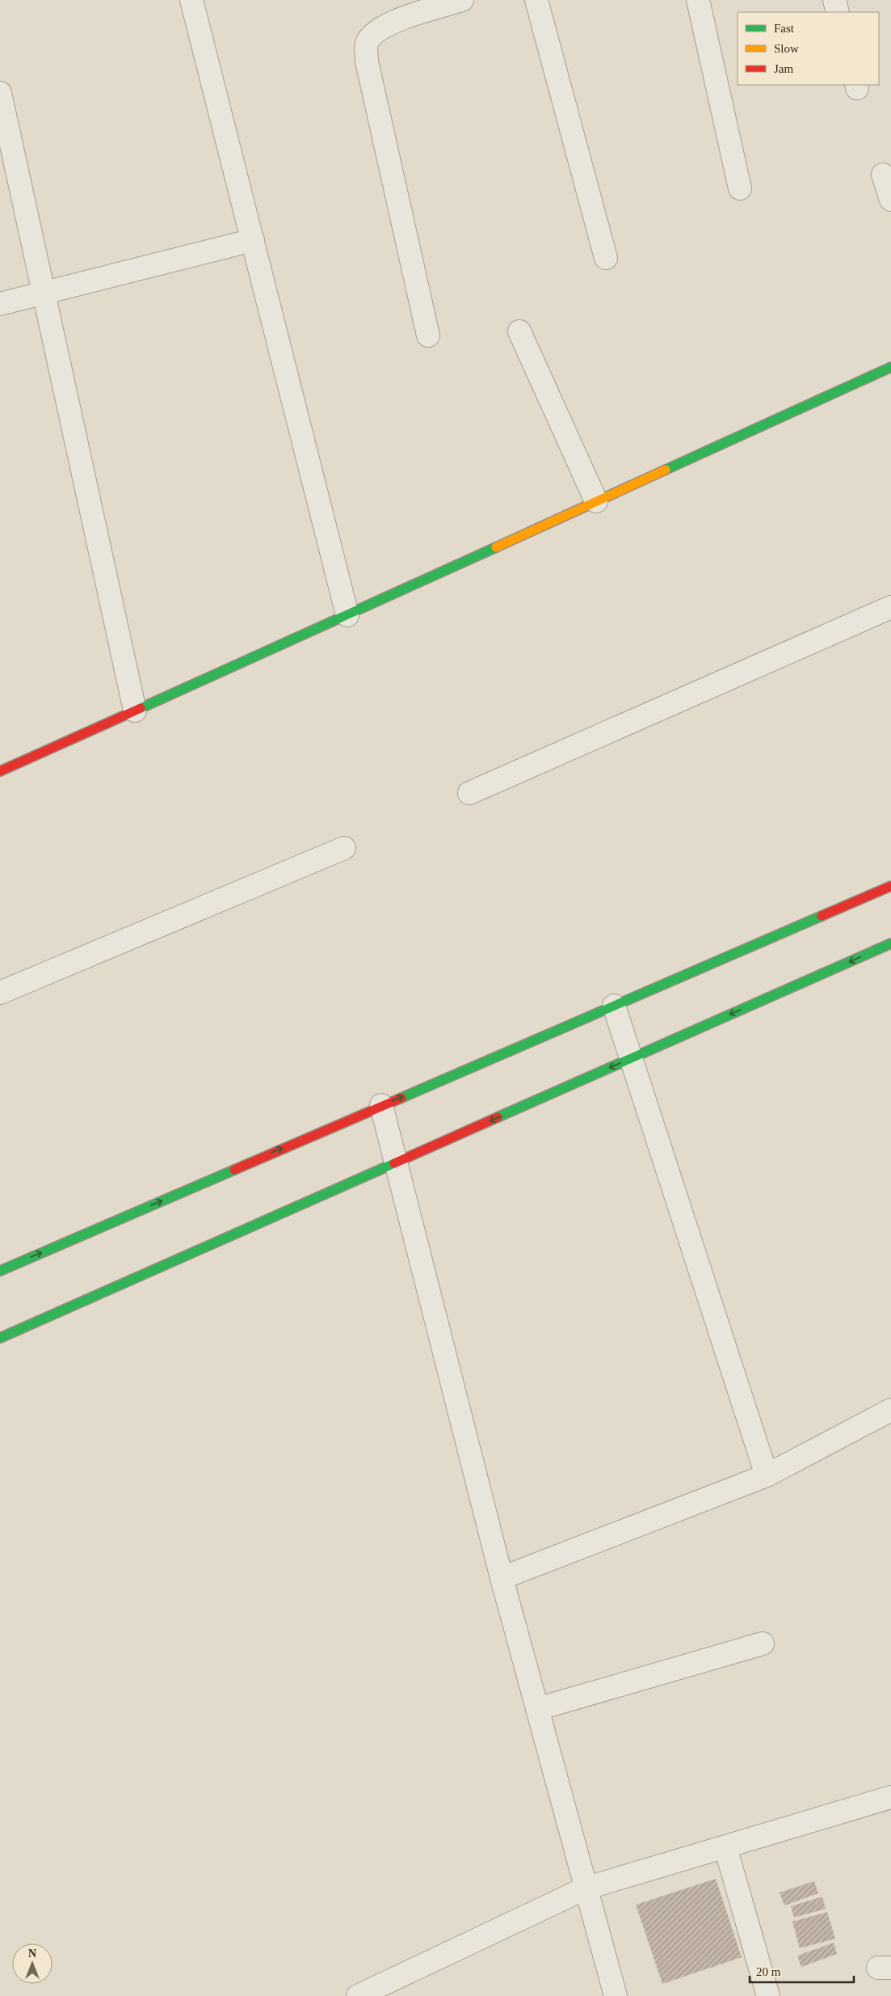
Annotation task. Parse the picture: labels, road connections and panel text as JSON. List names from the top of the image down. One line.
{"legend":["Fast","Slow","Jam"],"scale_bar":"20 m","north":"top"}
